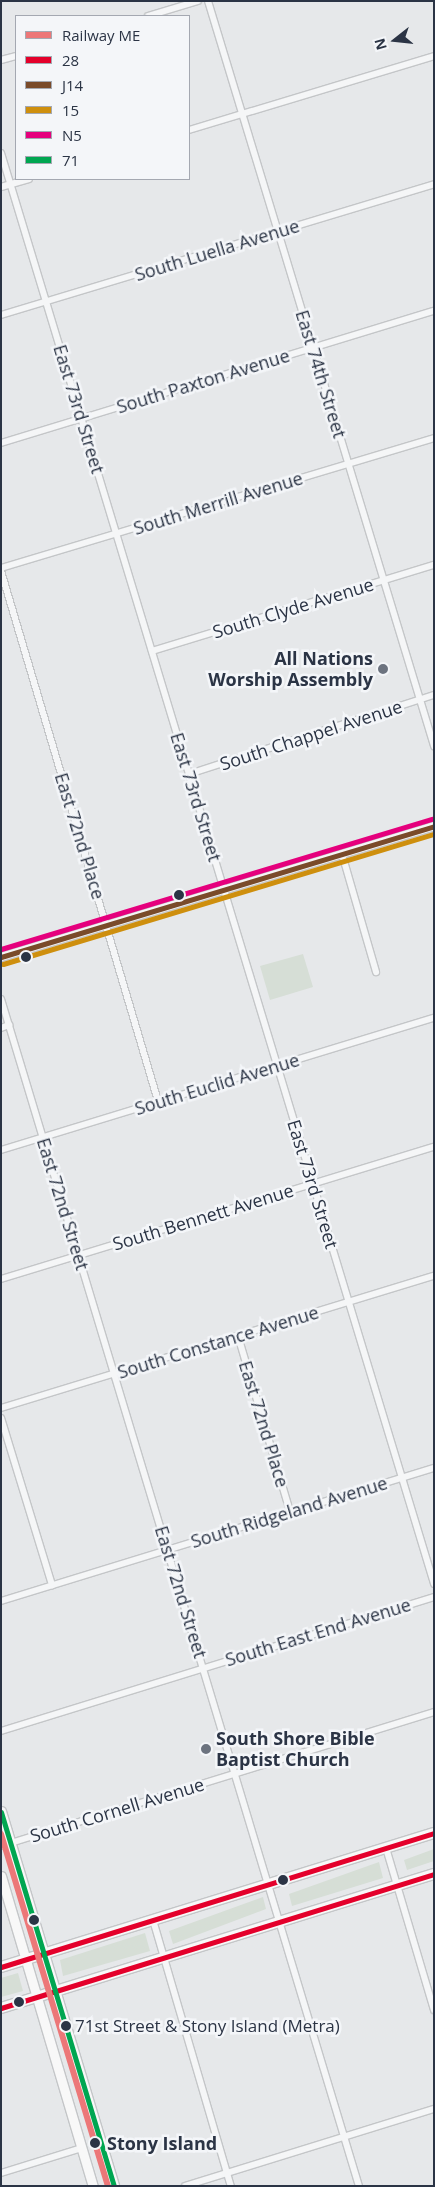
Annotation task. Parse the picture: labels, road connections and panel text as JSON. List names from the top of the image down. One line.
{"streets":{"street":["South Luella Avenue","East 74th Street","South Paxton Avenue","East 73rd Street","South Merrill Avenue","South Clyde Avenue","South Chappel Avenue","East 72nd Place","South Euclid Avenue","East 72nd Street","South Bennett Avenue","South Constance Avenue","South Ridgeland Avenue","South East End Avenue","South Cornell Avenue"]},"crossings":[["South Luella Avenue","East 74th Street"],["South Luella Avenue","East 73rd Street"],["East 74th Street","South Paxton Avenue"],["East 74th Street","South Merrill Avenue"],["East 74th Street","South Clyde Avenue"],["East 74th Street","South Chappel Avenue"],["South Paxton Avenue","East 73rd Street"],["East 73rd Street","South Merrill Avenue"],["East 73rd Street","South Clyde Avenue"],["East 73rd Street","South Chappel Avenue"],["East 73rd Street","South Euclid Avenue"],["East 73rd Street","South Bennett Avenue"],["East 73rd Street","South Constance Avenue"],["East 73rd Street","South Ridgeland Avenue"],["South Merrill Avenue","East 72nd Place"],["East 72nd Place","South Euclid Avenue"],["East 72nd Place","South Constance Avenue"],["East 72nd Place","South Ridgeland Avenue"],["South Euclid Avenue","East 72nd Street"],["East 72nd Street","South Bennett Avenue"],["East 72nd Street","South Constance Avenue"],["East 72nd Street","South Ridgeland Avenue"],["East 72nd Street","South East End Avenue"],["East 72nd Street","South Cornell Avenue"]],"places":["All Nations Worship Assembly","South Shore Bible Baptist Church","71st Street & Stony Island (Metra)","Stony Island"],"lines":["transit line N5","transit line J14","transit line 15","transit line 71","transit line 28","rail line ME"],"legend":["Railway ME","28","J14","15","N5","71"],"north":"left"}
